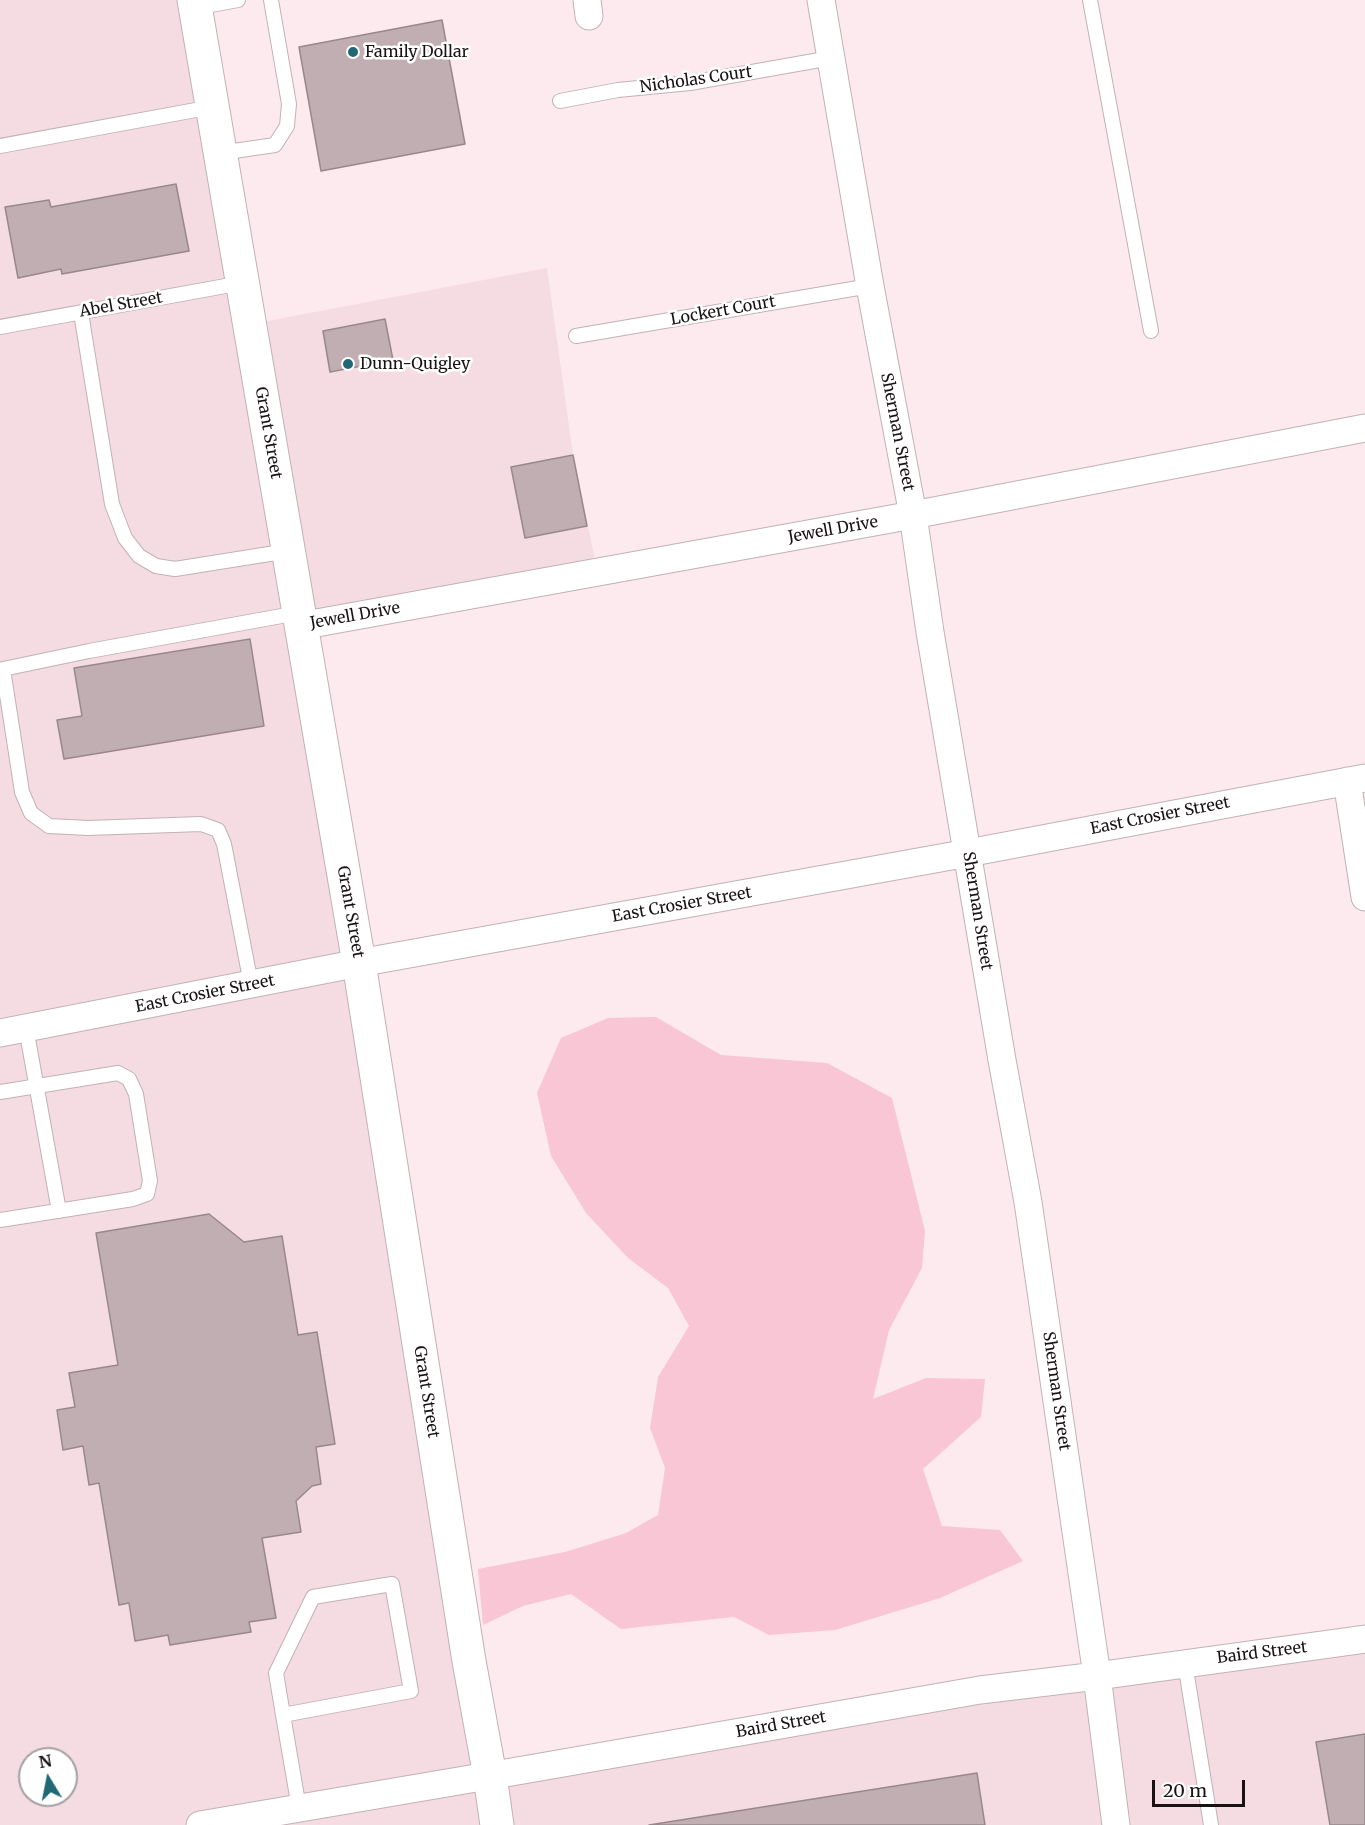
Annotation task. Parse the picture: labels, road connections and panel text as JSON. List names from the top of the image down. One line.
{"streets":{"street":["Sherman Street","Grant Street","Jewell Drive","East Crosier Street","Baird Street"],"lane":["Nicholas Court","Abel Street","Lockert Court"]},"crossings":[["Nicholas Court","Sherman Street"],["Abel Street","Grant Street"],["Lockert Court","Sherman Street"],["Sherman Street","Jewell Drive"],["Sherman Street","East Crosier Street"],["Sherman Street","Baird Street"],["Grant Street","Jewell Drive"],["Grant Street","East Crosier Street"],["Grant Street","Baird Street"]],"places":["Family Dollar","Dunn-Quigley"],"scale_bar":"20 m","north":"top"}
